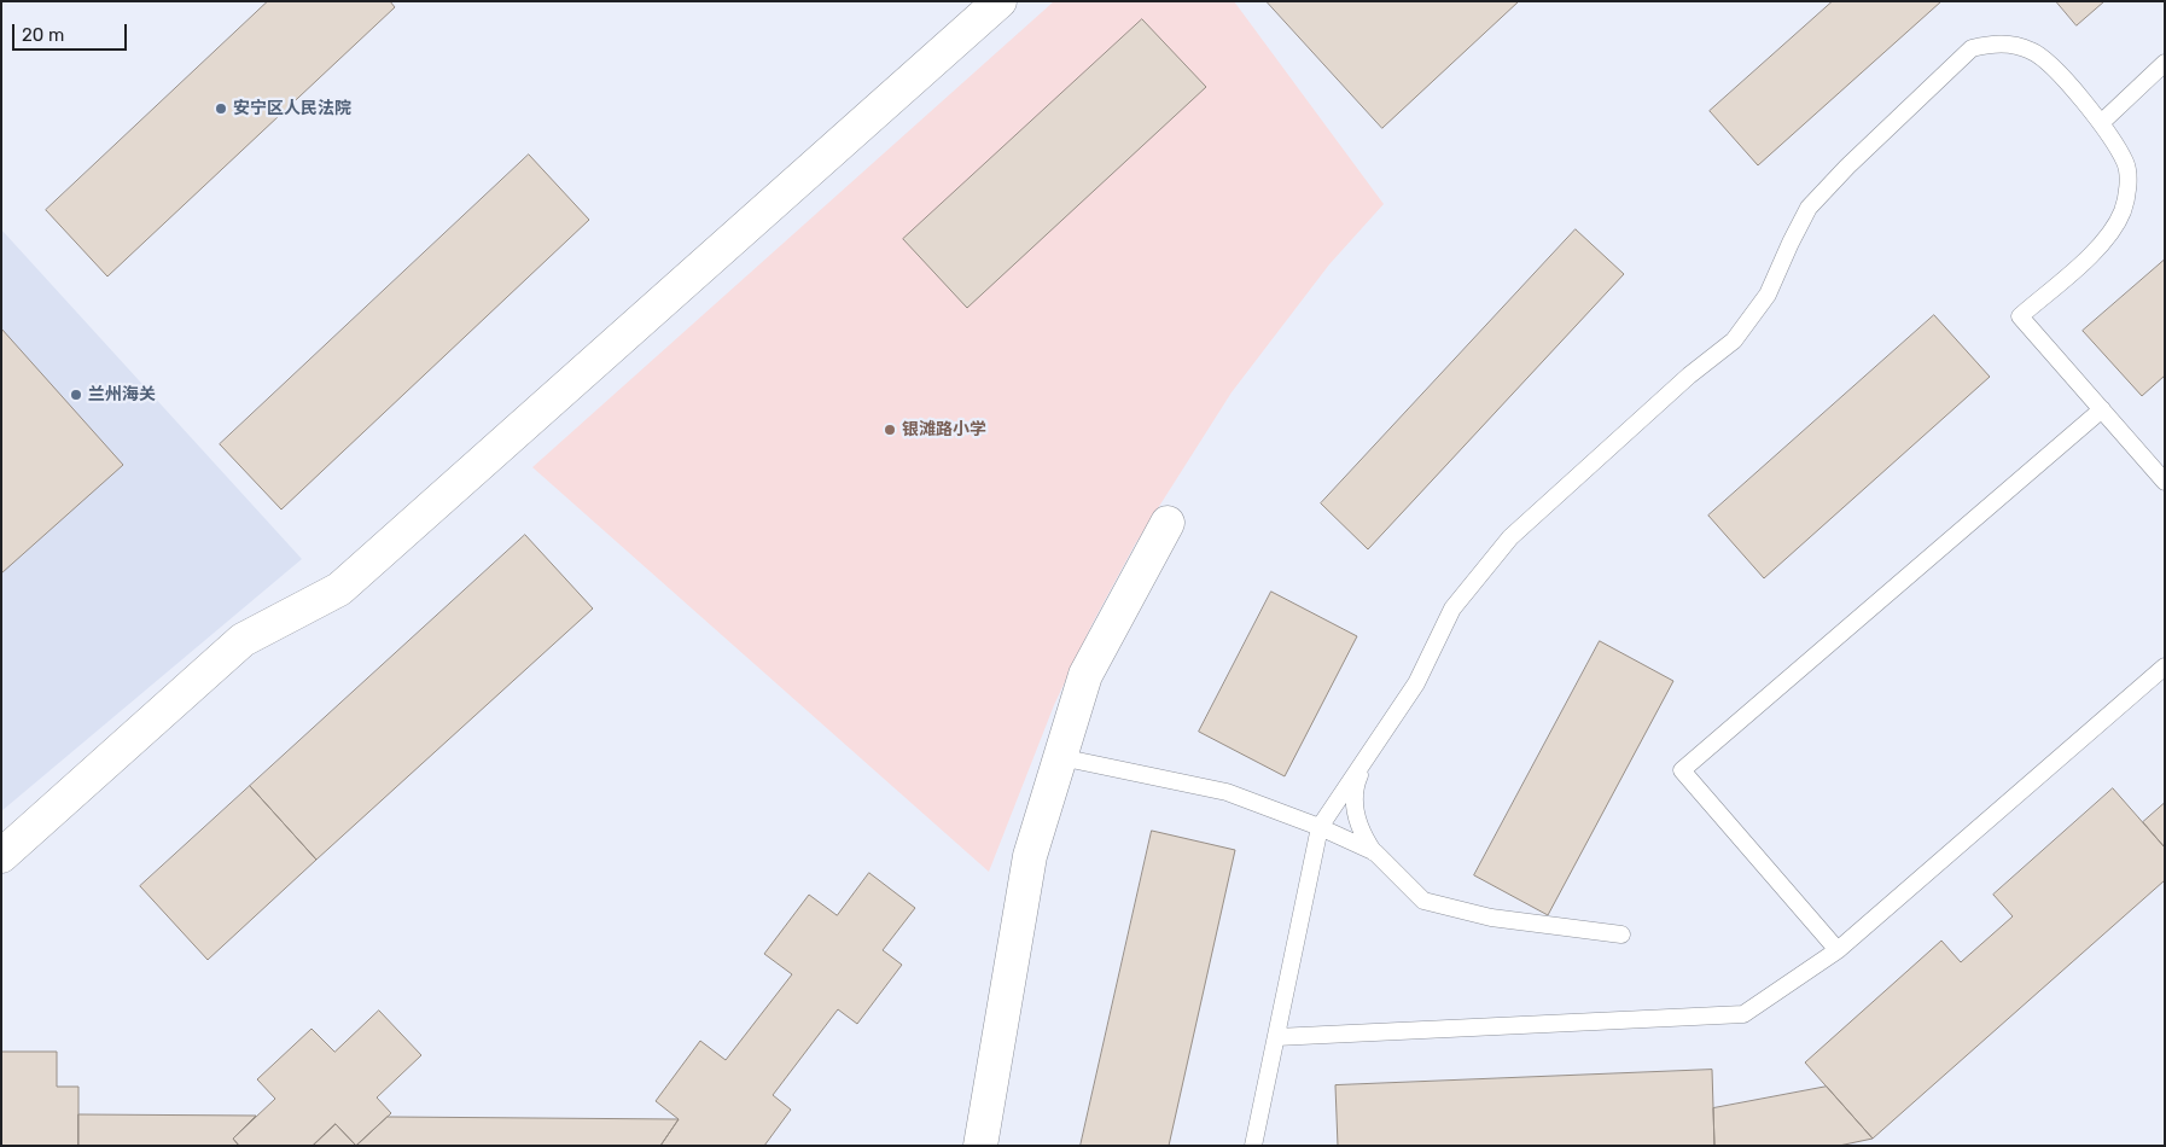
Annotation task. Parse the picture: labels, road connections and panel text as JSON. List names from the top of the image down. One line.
{"places":["安宁区人民法院","兰州海关","银滩路小学"],"scale_bar":"20 m"}
